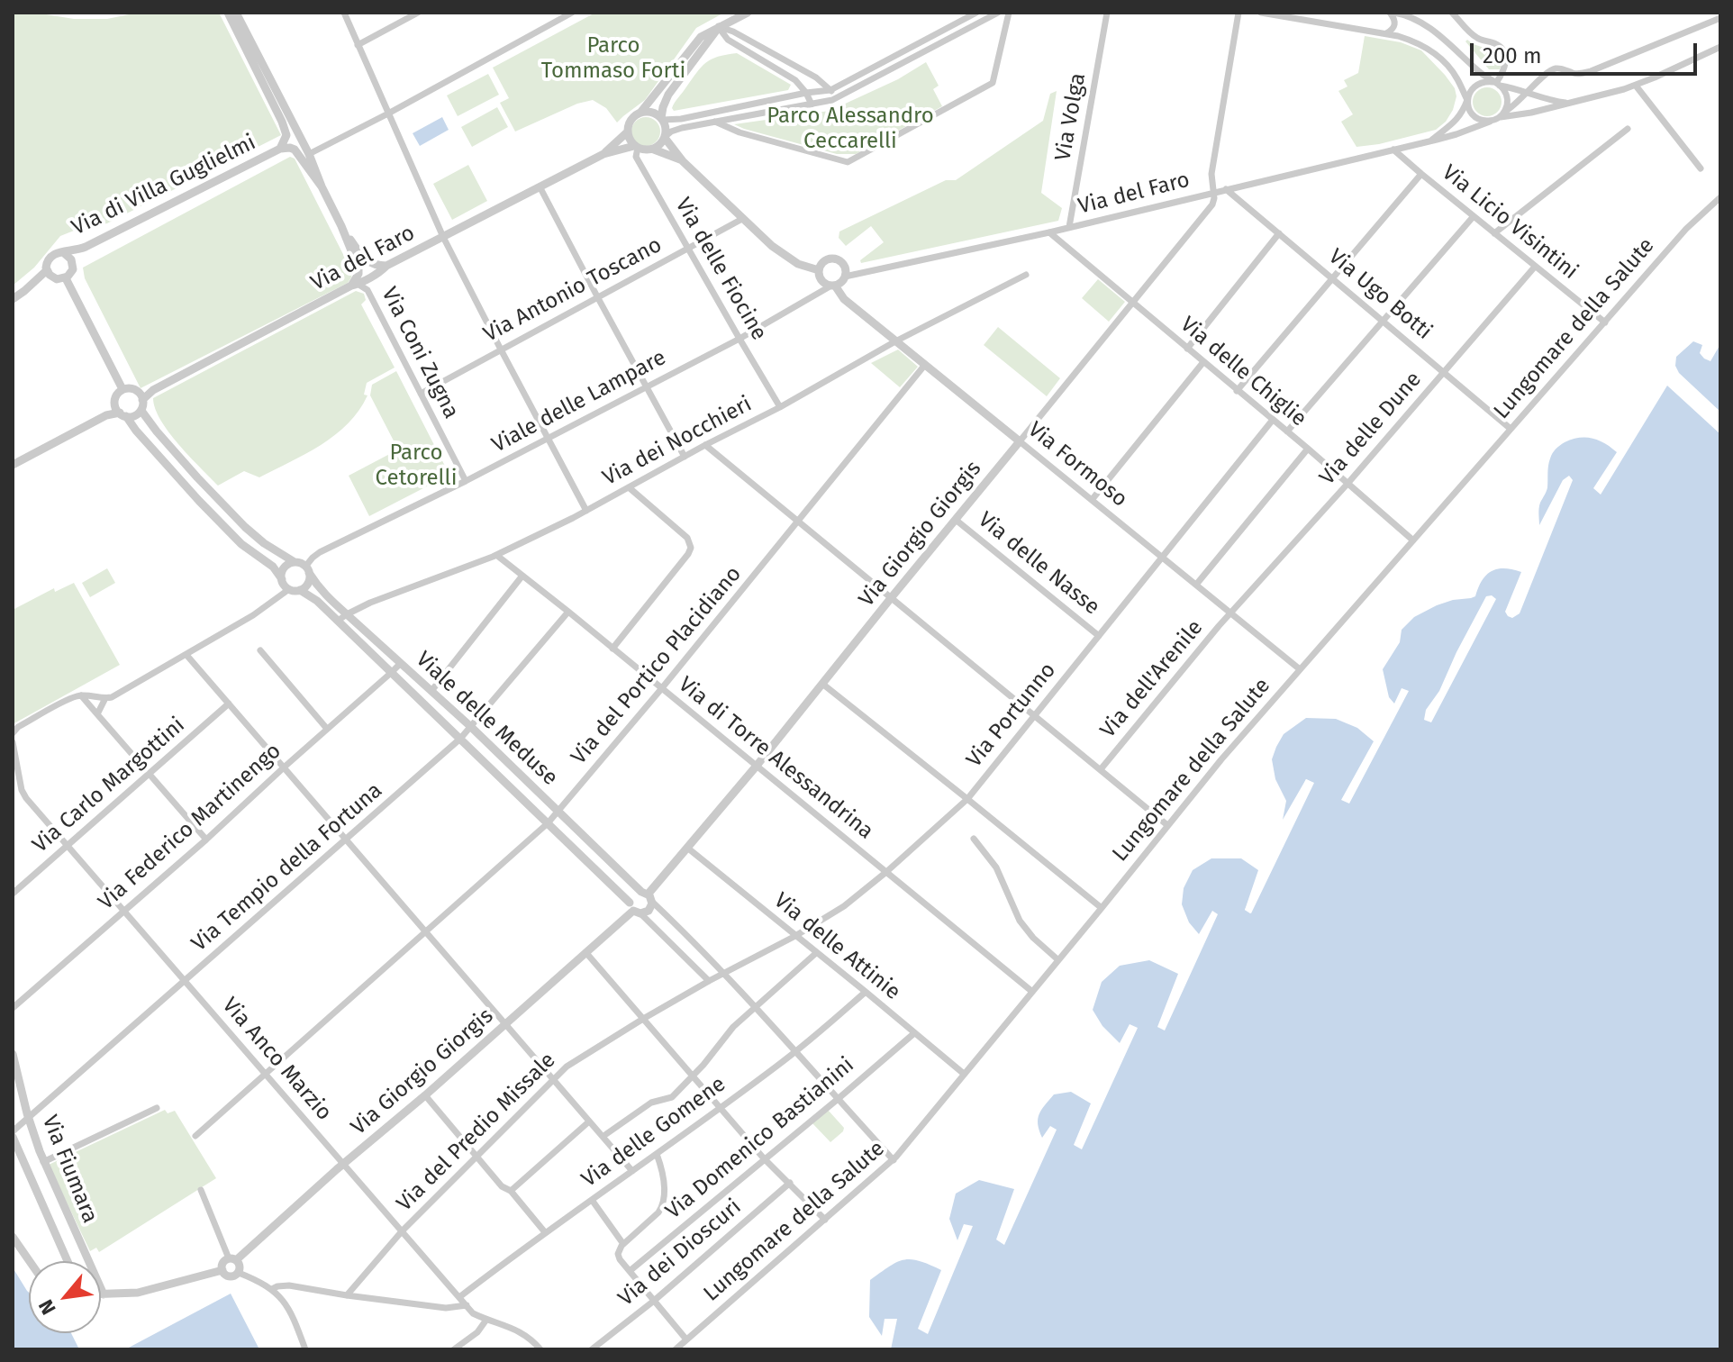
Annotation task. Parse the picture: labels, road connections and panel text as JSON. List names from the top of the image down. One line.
{"streets":{"street":["Via Volga","Via di Villa Guglielmi","Via del Faro","Via Licio Visintini","Via delle Fiocine","Via Antonio Toscano","Via Ugo Botti","Lungomare della Salute","Via Coni Zugna","Via delle Chiglie","Viale delle Lampare","Via delle Dune","Via dei Nocchieri","Via Formoso","Via Giorgio Giorgis","Via delle Nasse","Via del Portico Placidiano","Via dell'Arenile","Via Portunno","Viale delle Meduse","Via di Torre Alessandrina","Via Carlo Margottini","Via Federico Martinengo","Via Tempio della Fortuna","Via delle Attinie","Via Anco Marzio","Via del Predio Missale","Via delle Gomene","Via Domenico Bastianini","Via Fiumara","Via dei Dioscuri"]},"crossings":[["Via Volga","Via del Faro"],["Via di Villa Guglielmi","Via Coni Zugna"],["Via del Faro","Via Licio Visintini"],["Via del Faro","Via delle Fiocine"],["Via del Faro","Via Ugo Botti"],["Via del Faro","Via Coni Zugna"],["Via del Faro","Via delle Chiglie"],["Via del Faro","Viale delle Lampare"],["Via del Faro","Via Formoso"],["Via del Faro","Via Giorgio Giorgis"],["Via Licio Visintini","Lungomare della Salute"],["Via Licio Visintini","Via delle Dune"],["Via delle Fiocine","Via Antonio Toscano"],["Via delle Fiocine","Viale delle Lampare"],["Via delle Fiocine","Via dei Nocchieri"],["Via Antonio Toscano","Via Coni Zugna"],["Via Ugo Botti","Lungomare della Salute"],["Via Ugo Botti","Via delle Dune"],["Lungomare della Salute","Via delle Chiglie"],["Lungomare della Salute","Via Formoso"],["Lungomare della Salute","Viale delle Meduse"],["Lungomare della Salute","Via di Torre Alessandrina"],["Lungomare della Salute","Via delle Attinie"],["Via Coni Zugna","Viale delle Lampare"],["Via delle Chiglie","Via delle Dune"],["Via delle Chiglie","Via Giorgio Giorgis"],["Via delle Chiglie","Via Portunno"],["Viale delle Lampare","Via Formoso"],["Viale delle Lampare","Viale delle Meduse"],["Via delle Dune","Via Formoso"],["Via delle Dune","Via dell'Arenile"],["Via dei Nocchieri","Via Formoso"],["Via dei Nocchieri","Viale delle Meduse"],["Via dei Nocchieri","Via di Torre Alessandrina"],["Via Formoso","Via Giorgio Giorgis"],["Via Formoso","Via del Portico Placidiano"],["Via Formoso","Via dell'Arenile"],["Via Formoso","Via Portunno"],["Via Giorgio Giorgis","Via delle Nasse"],["Via Giorgio Giorgis","Viale delle Meduse"],["Via Giorgio Giorgis","Via di Torre Alessandrina"],["Via Giorgio Giorgis","Via delle Attinie"],["Via Giorgio Giorgis","Via Anco Marzio"],["Via delle Nasse","Via Portunno"],["Via del Portico Placidiano","Viale delle Meduse"],["Via del Portico Placidiano","Via di Torre Alessandrina"],["Via del Portico Placidiano","Via Anco Marzio"],["Via Portunno","Viale delle Meduse"],["Via Portunno","Via di Torre Alessandrina"],["Via Portunno","Via delle Attinie"],["Via Portunno","Via del Predio Missale"],["Viale delle Meduse","Via Federico Martinengo"],["Viale delle Meduse","Via Tempio della Fortuna"],["Viale delle Meduse","Via del Predio Missale"],["Viale delle Meduse","Via delle Gomene"],["Viale delle Meduse","Via Domenico Bastianini"],["Via di Torre Alessandrina","Via Tempio della Fortuna"],["Via Carlo Margottini","Via Anco Marzio"],["Via Federico Martinengo","Via Anco Marzio"],["Via Tempio della Fortuna","Via Anco Marzio"],["Via Tempio della Fortuna","Via Fiumara"],["Via delle Attinie","Via delle Gomene"],["Via delle Attinie","Via Domenico Bastianini"],["Via Anco Marzio","Via del Predio Missale"],["Via Anco Marzio","Via delle Gomene"]],"parks":["Parco Tommaso Forti","Parco Alessandro Ceccarelli","Parco Cetorelli"],"scale_bar":"200 m","north":"bottom left"}
